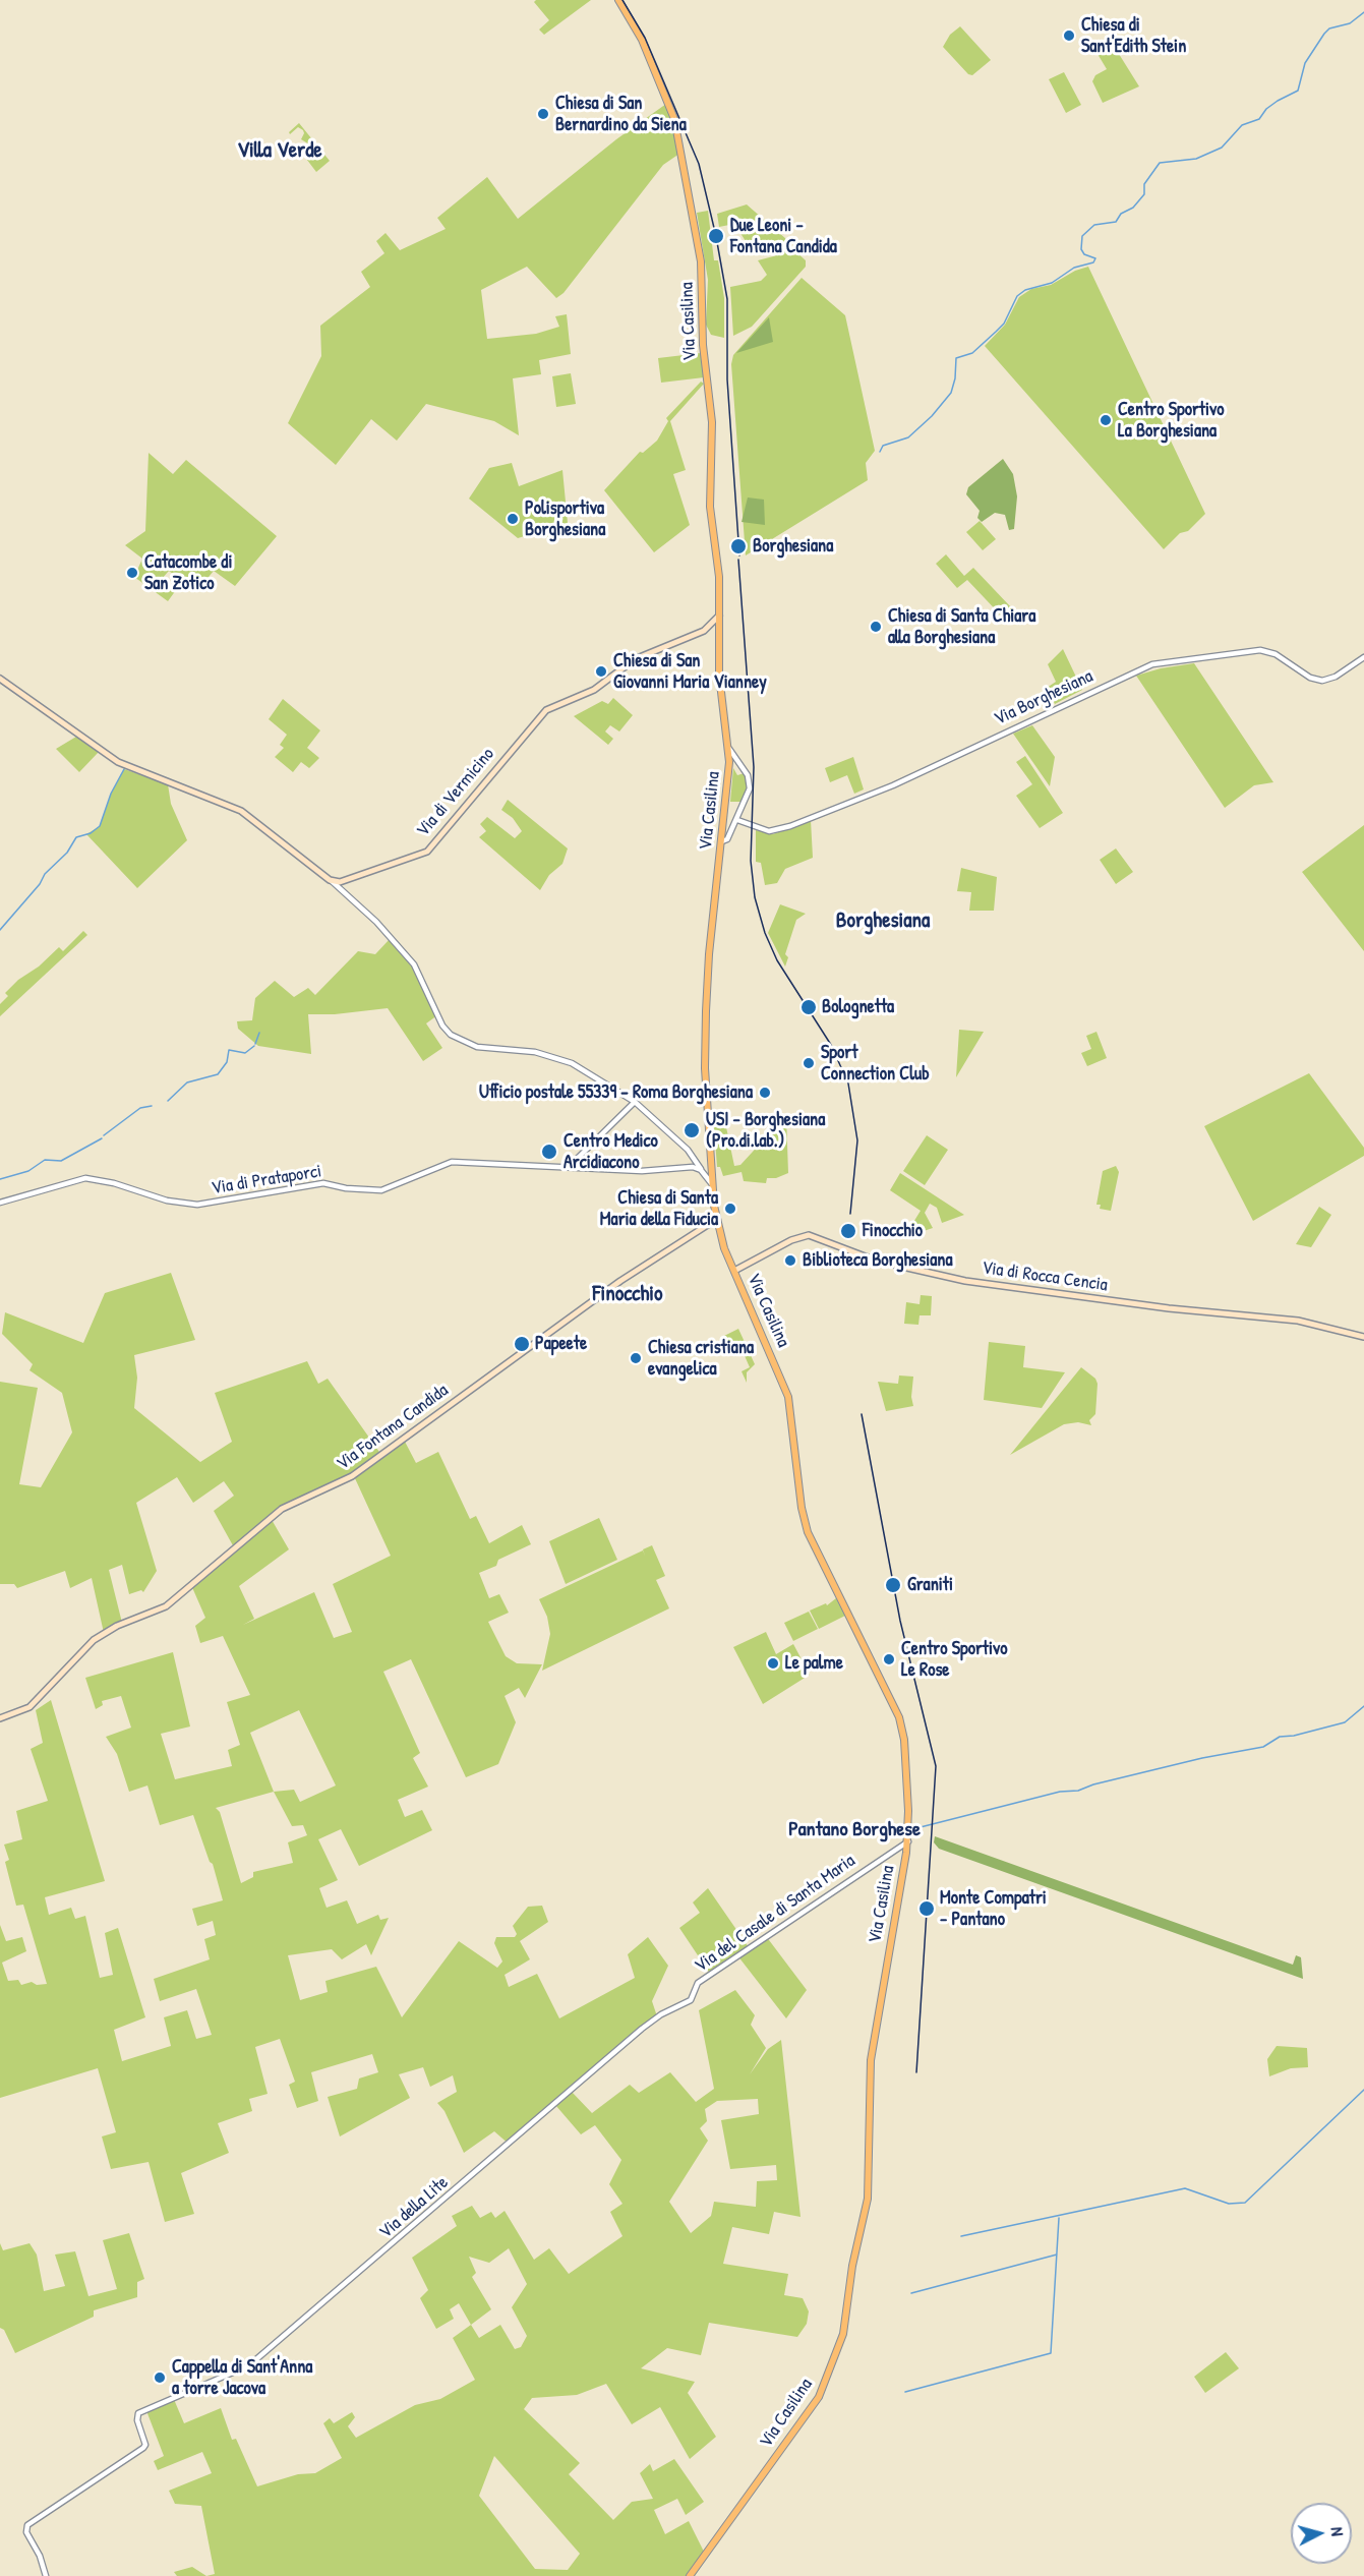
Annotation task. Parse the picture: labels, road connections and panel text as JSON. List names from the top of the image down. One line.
{"streets":{"main road":["Via Casilina","Via di Vermicino","Via di Rocca Cencia","Via Fontana Candida"],"street":["Via Borghesiana","Via di Prataporci","Via del Casale di Santa Maria","Via della Lite"]},"crossings":[["Via Casilina","Via di Vermicino"],["Via Casilina","Via di Rocca Cencia"],["Via Casilina","Via Fontana Candida"],["Via Casilina","Via del Casale di Santa Maria"],["Via del Casale di Santa Maria","Via della Lite"]],"districts":["Villa Verde","Borghesiana","Finocchio","Pantano Borghese"],"places":["Chiesa di Sant'Edith Stein","Chiesa di San Bernardino da Siena","Due Leoni - Fontana Candida","Centro Sportivo La Borghesiana","Polisportiva Borghesiana","Borghesiana","Catacombe di San Zotico","Chiesa di Santa Chiara alla Borghesiana","Chiesa di San Giovanni Maria Vianney","Bolognetta","Sport Connection Club","Ufficio postale 55339 – Roma Borghesiana","USI - Borghesiana (Pro.di.lab.)","Centro Medico Arcidiacono","Chiesa di Santa Maria della Fiducia","Finocchio","Biblioteca Borghesiana","Papeete","Chiesa cristiana evangelica","Graniti","Centro Sportivo Le Rose","Le palme","Monte Compatri - Pantano","Cappella di Sant'Anna a torre Jacova"],"north":"right"}
